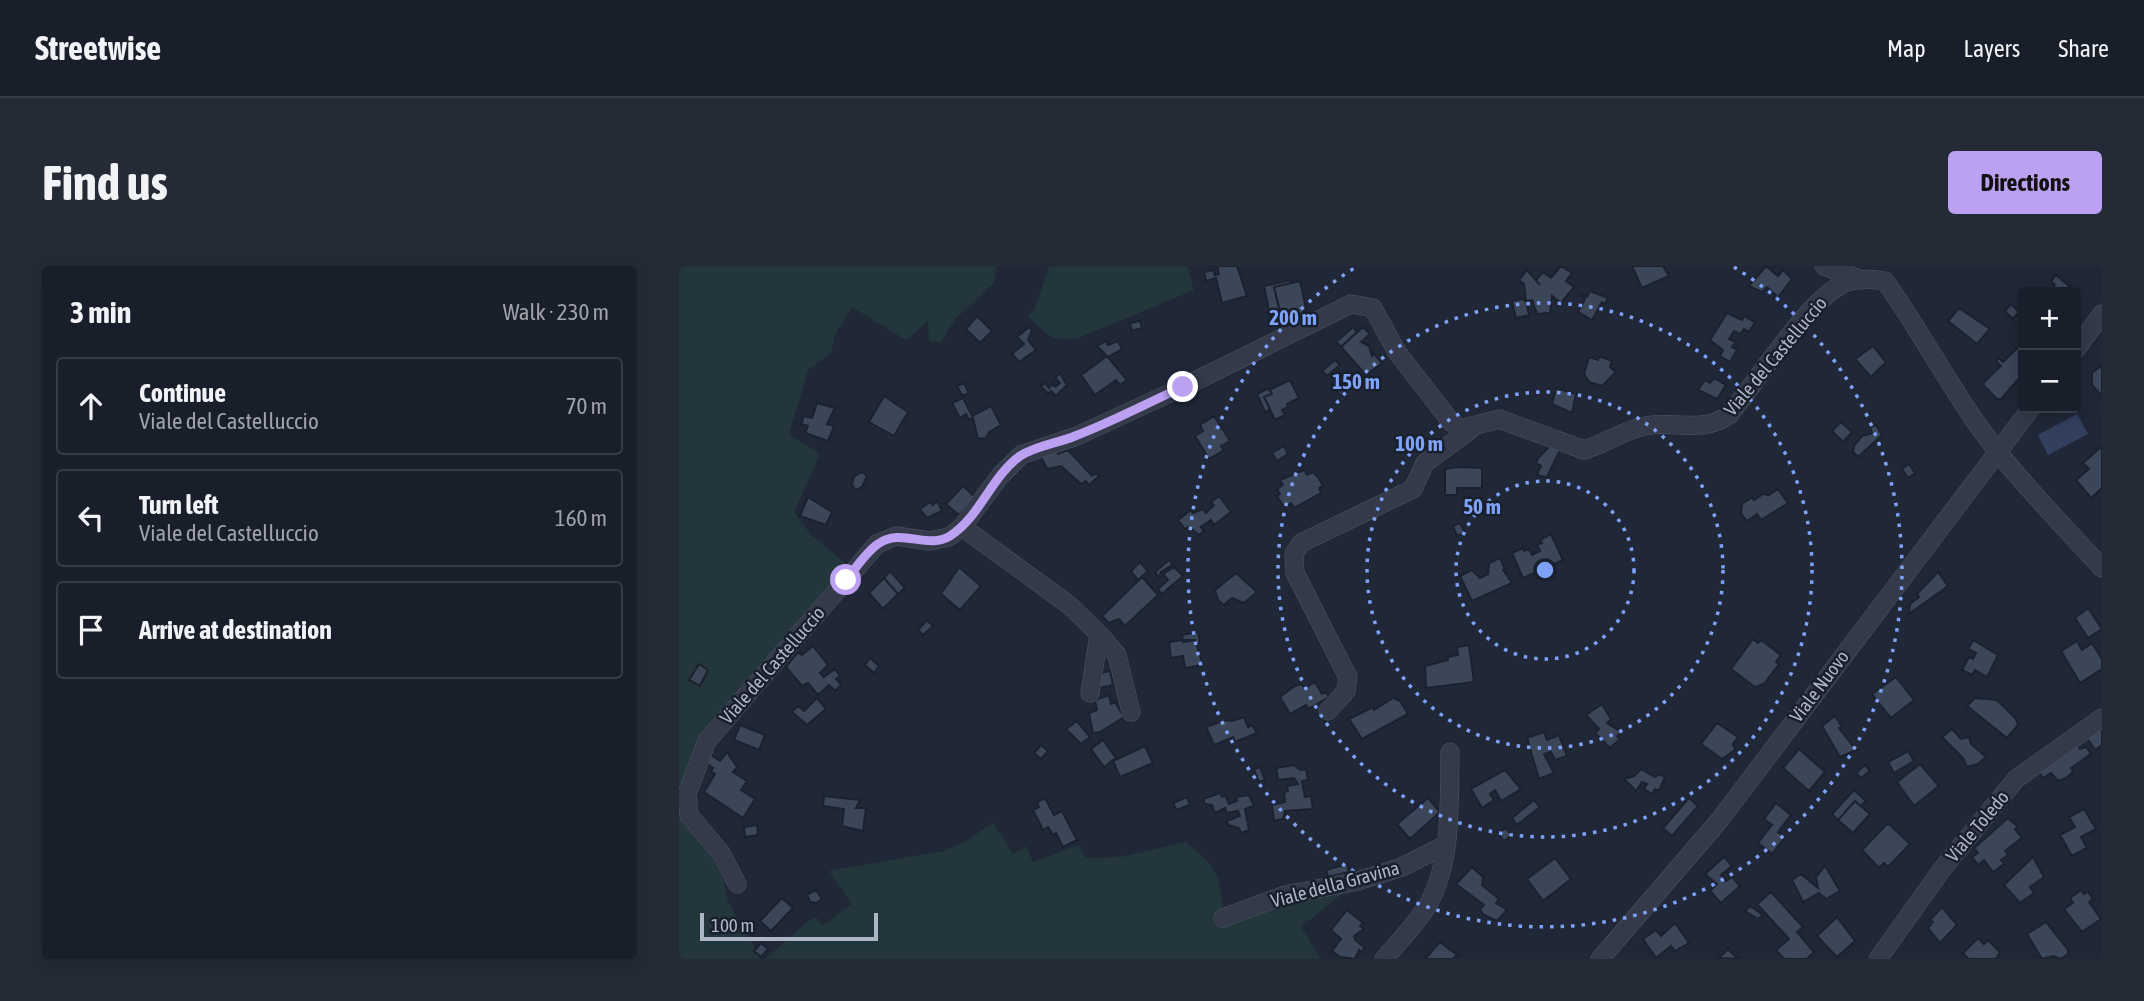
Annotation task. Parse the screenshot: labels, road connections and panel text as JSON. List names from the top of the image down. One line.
{"streets":{"street":["Viale del Castelluccio","Viale Nuovo","Viale Toledo","Viale della Gravina"]},"scale_bar":"100 m","page":{"header":"Streetwise","nav":["Map","Layers","Share"],"buttons":"Directions","title":"Find us","heading":["3 min","Walk · 230 m"],"map_buttons":["+","−"],"list":[["Continue","Viale del Castelluccio","70 m"],["Turn left","Viale del Castelluccio","160 m"],"Arrive at destination"],"scale":"100 m"},"rings":["200 m","150 m","100 m","50 m"]}
